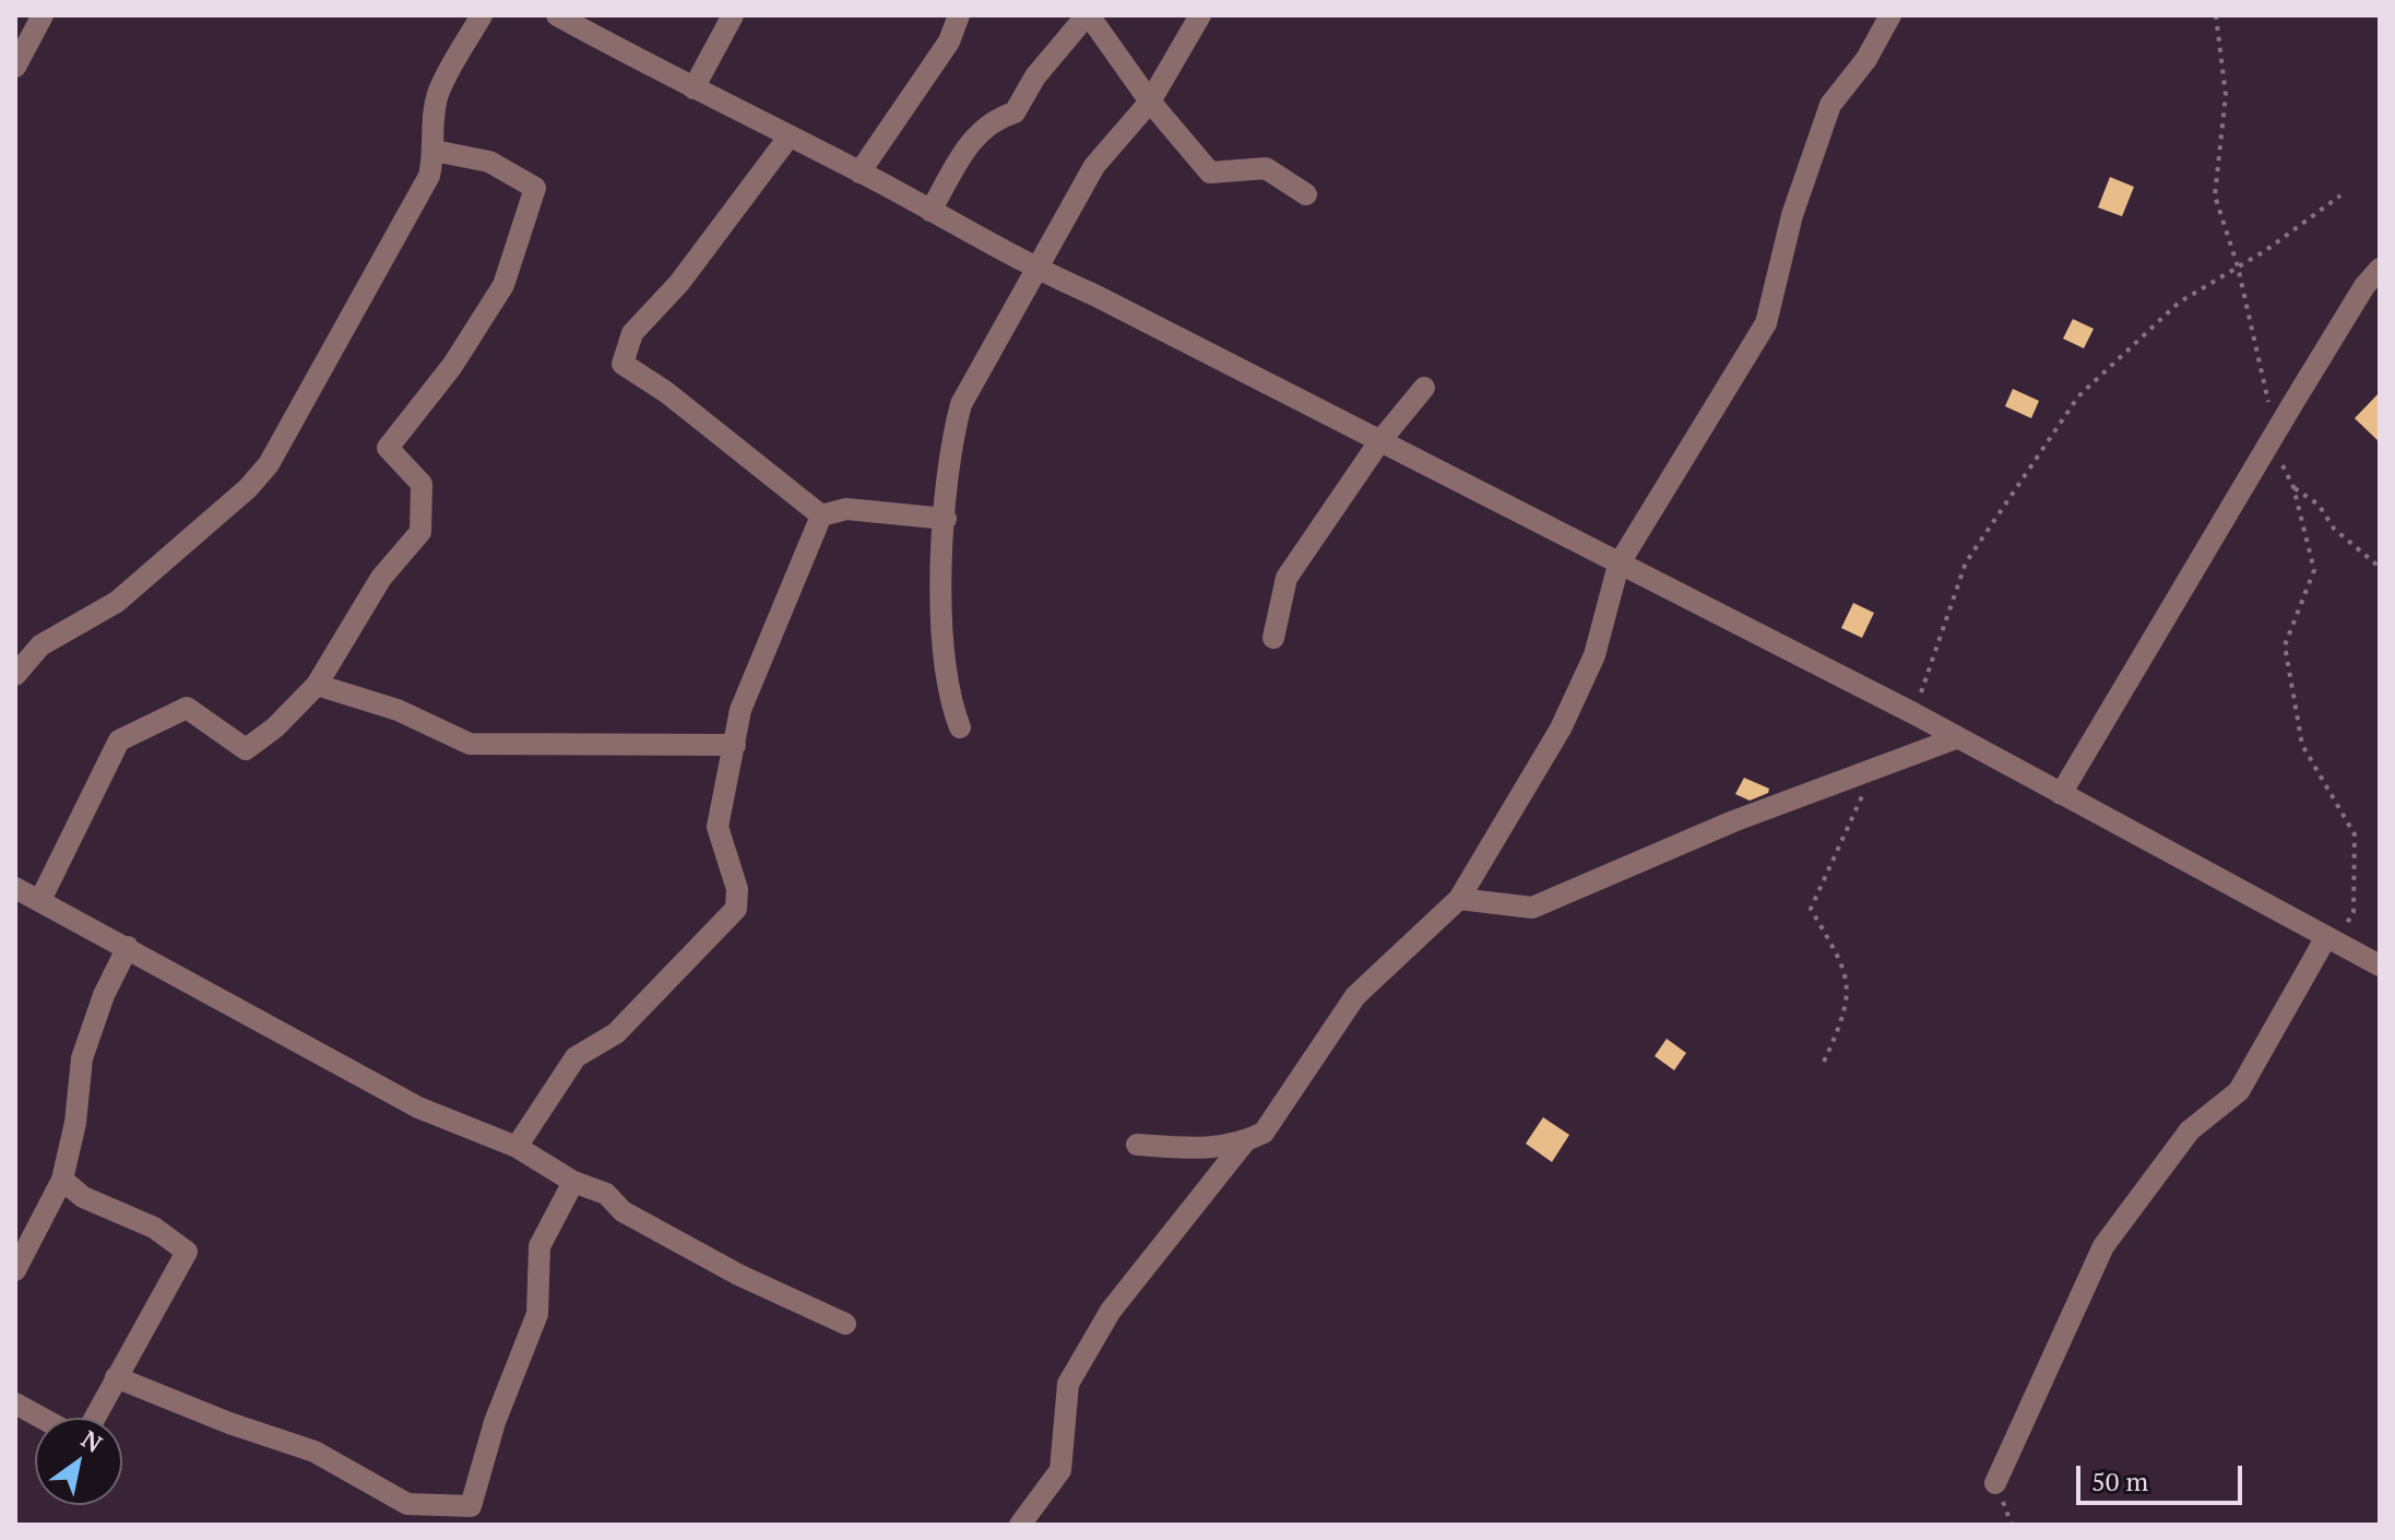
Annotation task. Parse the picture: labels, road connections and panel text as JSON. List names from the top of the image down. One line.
{"scale_bar":"50 m","north":"top right"}
